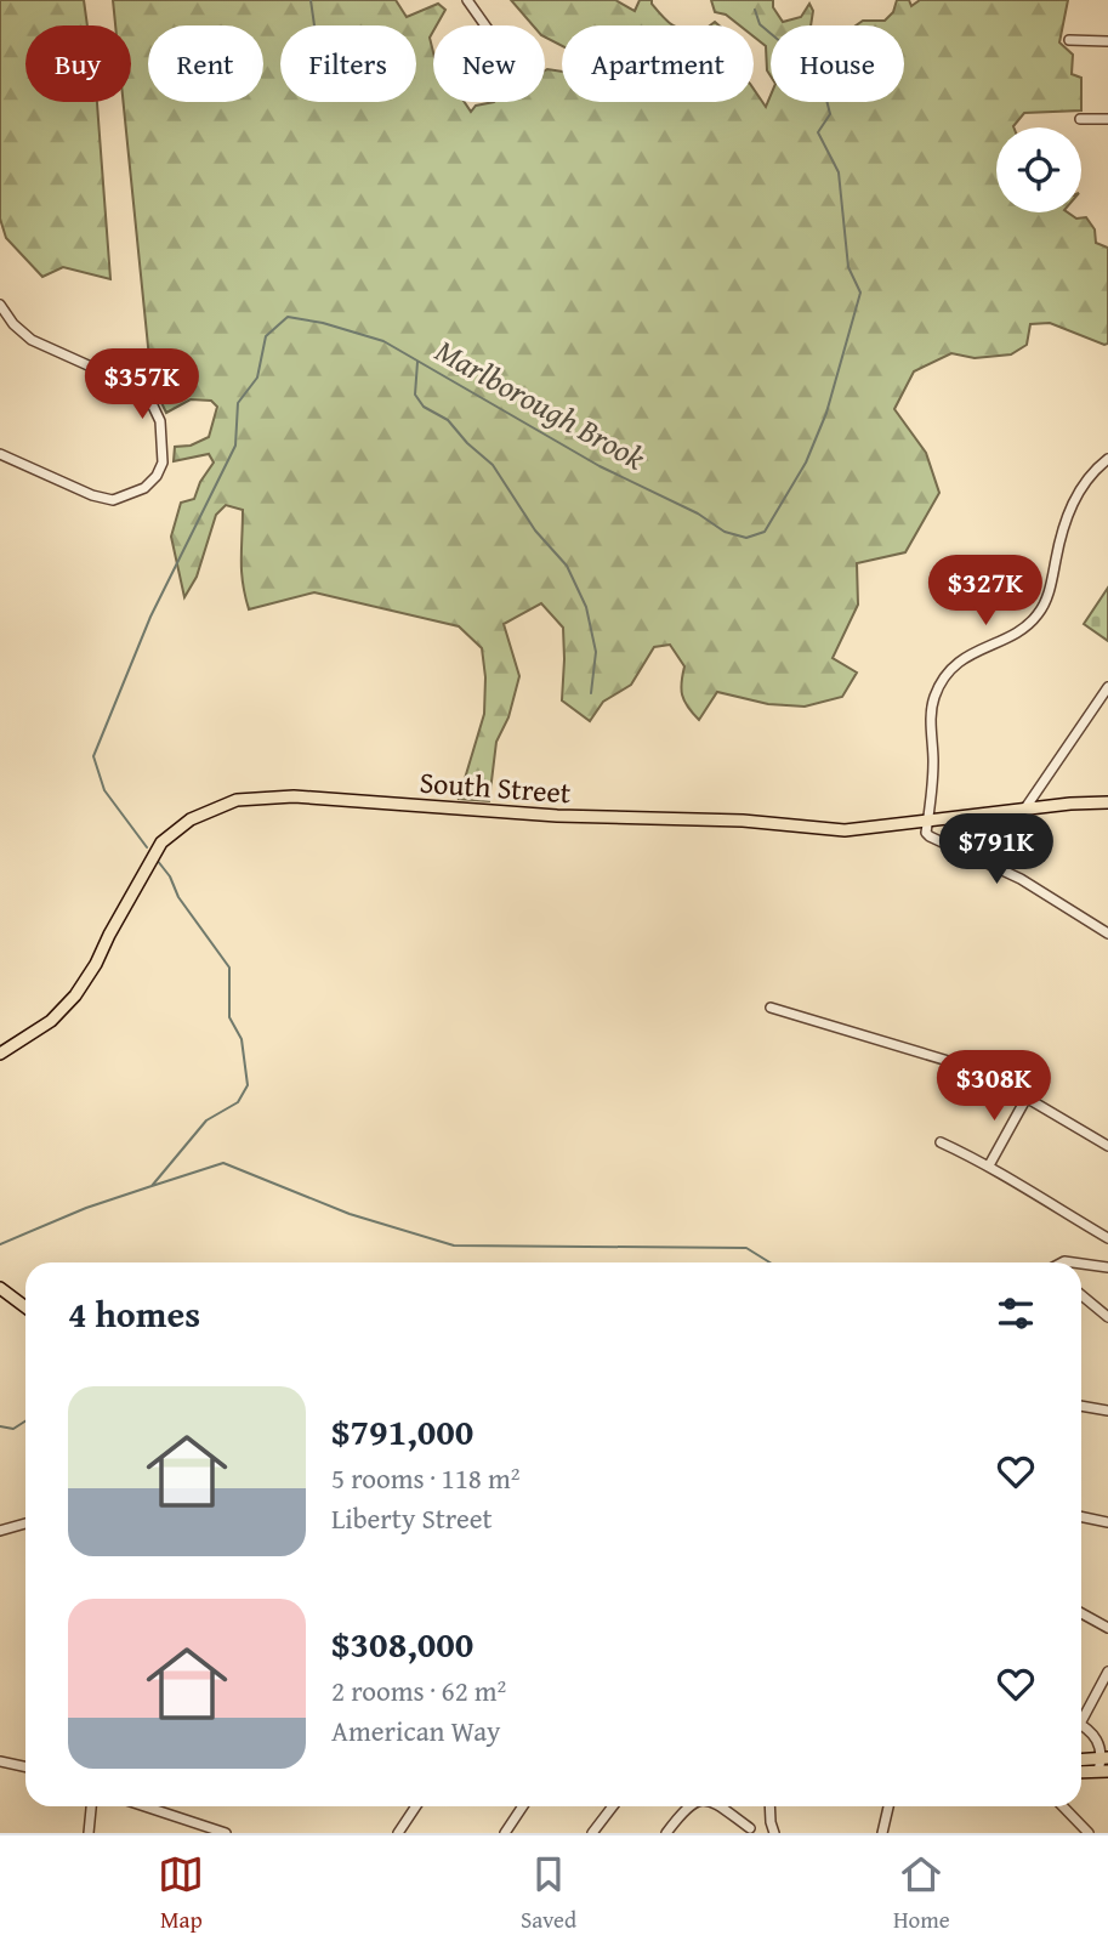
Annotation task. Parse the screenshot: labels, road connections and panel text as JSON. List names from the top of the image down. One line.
{"streets":{"main road":["South Street"]},"water":["Marlborough Brook"],"page":{"chip":["Buy","Rent","Filters","New","Apartment","House"],"price":["$357K","$327K","$791K","$308K"],"heading":"4 homes","list":[{"name":"$791,000","note":"5 rooms · 118 m² · Liberty Street"},{"name":"$308,000","note":"2 rooms · 62 m² · American Way"}],"tabs":["Map","Saved","Home"]}}
